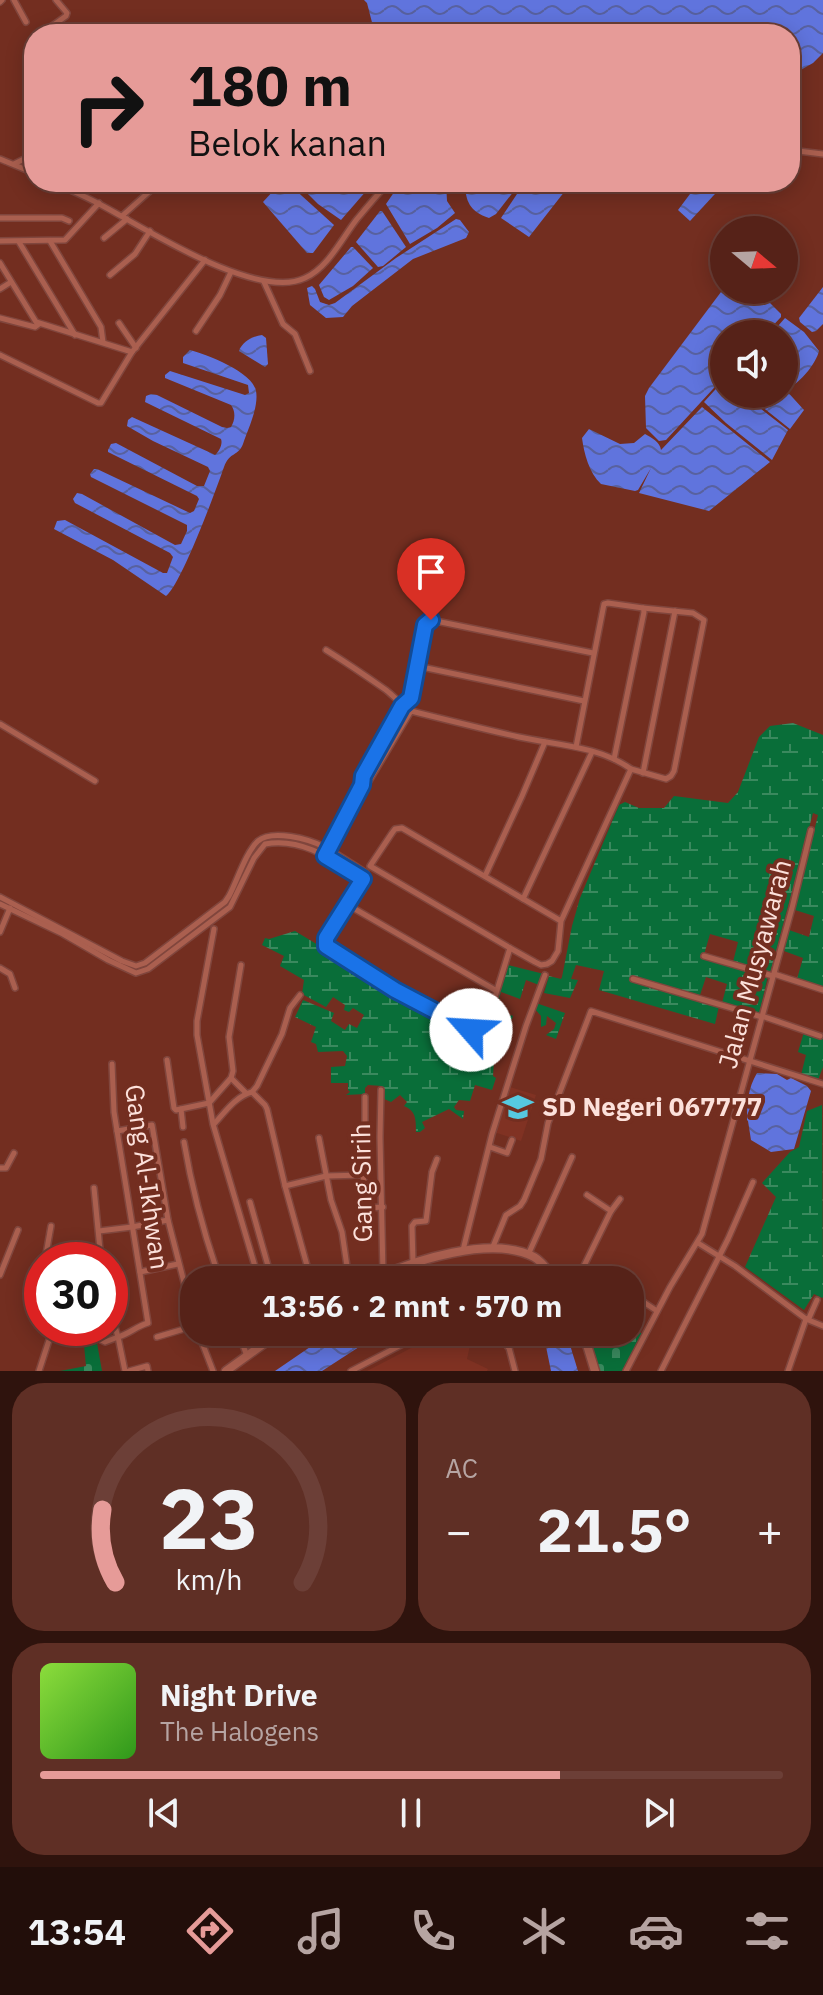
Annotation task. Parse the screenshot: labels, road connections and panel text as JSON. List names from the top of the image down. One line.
{"streets":{"street":["Jalan Musyawarah","Gang Al-Ikhwan","Gang Sirih"]},"places":{"school or university":["SD Negeri 067777"]},"north":"right","page":{"turn":["180 m","Belok kanan"],"limit":"30","trip":"13:56 · 2 mnt · 570 m","tile":"AC","heat":["−","21.5°","+"],"song":["Night Drive","The Halogens"],"tabs":"13:54","gauge":["23","km/h"]}}
